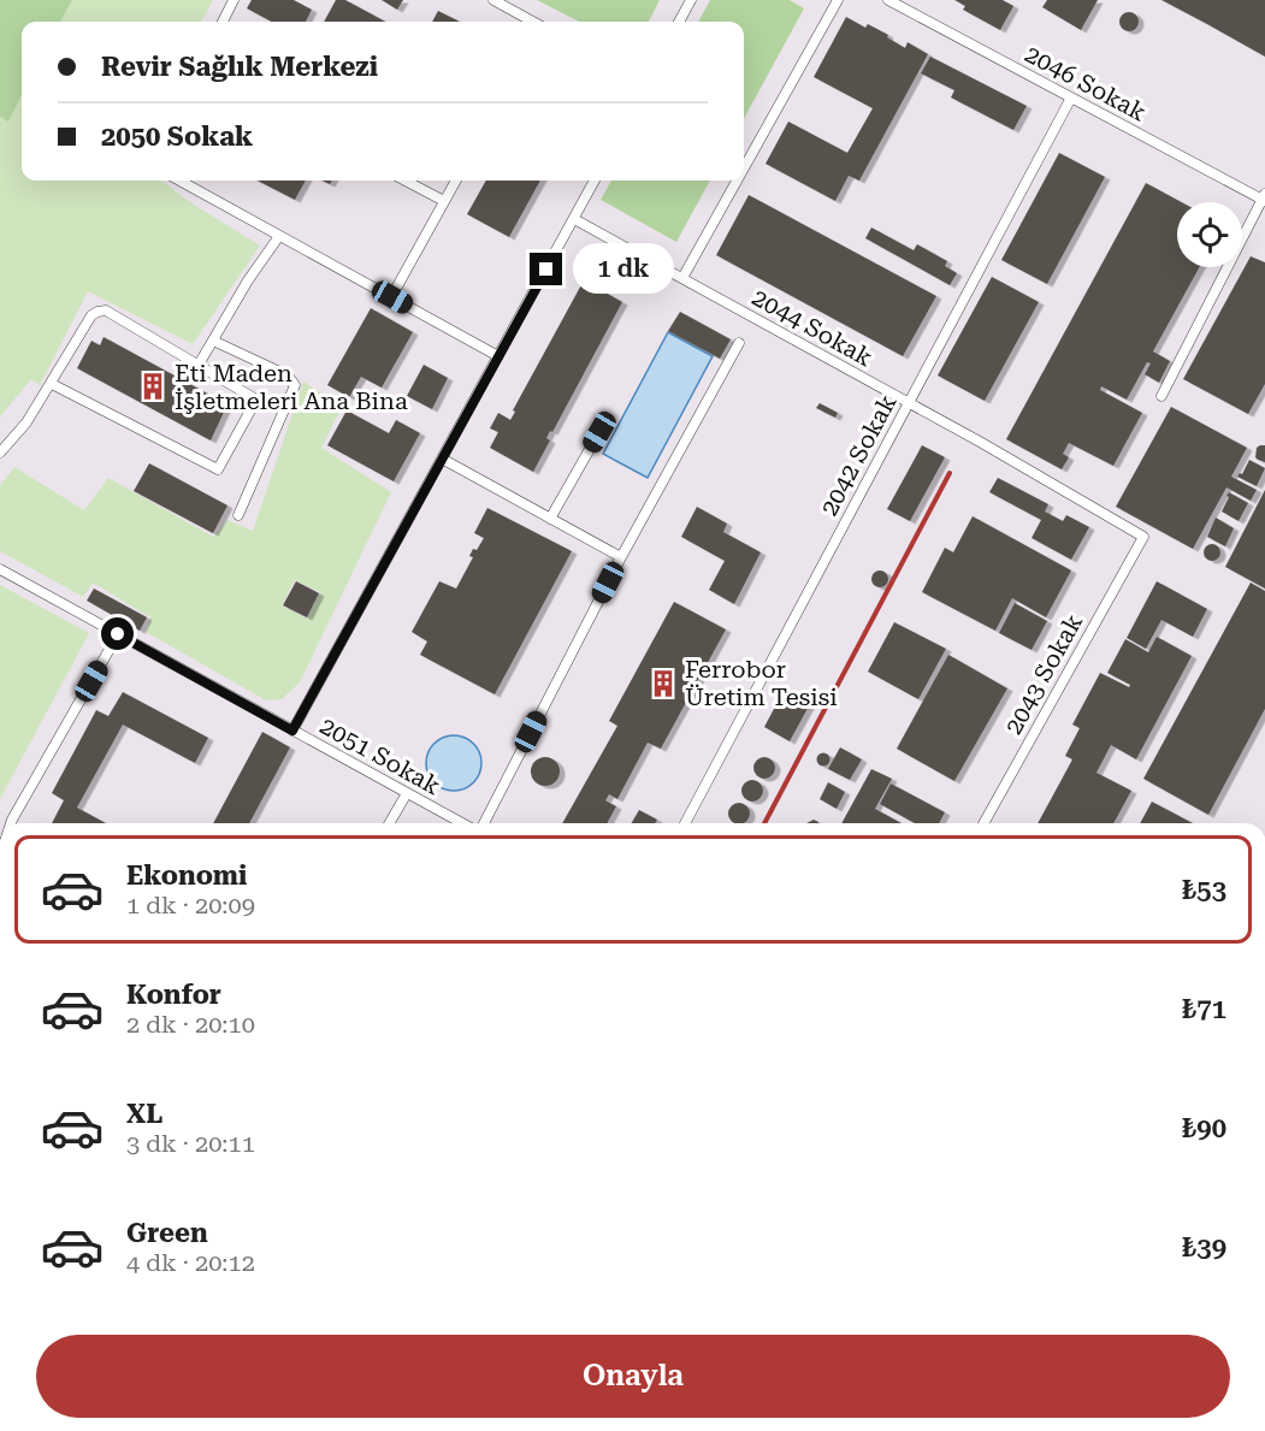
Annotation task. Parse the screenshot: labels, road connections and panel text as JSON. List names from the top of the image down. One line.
{"streets":{"lane":["2046 Sokak","2044 Sokak","2042 Sokak","2043 Sokak","2051 Sokak"]},"crossings":[["2046 Sokak","2042 Sokak"],["2044 Sokak","2042 Sokak"],["2044 Sokak","2043 Sokak"]],"places":{"building":["Eti Maden İşletmeleri Ana Bina","Ferrobor Üretim Tesisi"]},"page":{"banner":["Revir Sağlık Merkezi","2050 Sokak"],"bubble":"1 dk","list":[{"name":"Ekonomi","note":"1 dk · 20:09","value":"₺53"},{"name":"Konfor","note":"2 dk · 20:10","value":"₺71"},{"name":"XL","note":"3 dk · 20:11","value":"₺90"},{"name":"Green","note":"4 dk · 20:12","value":"₺39"}],"buttons":"Onayla"}}
